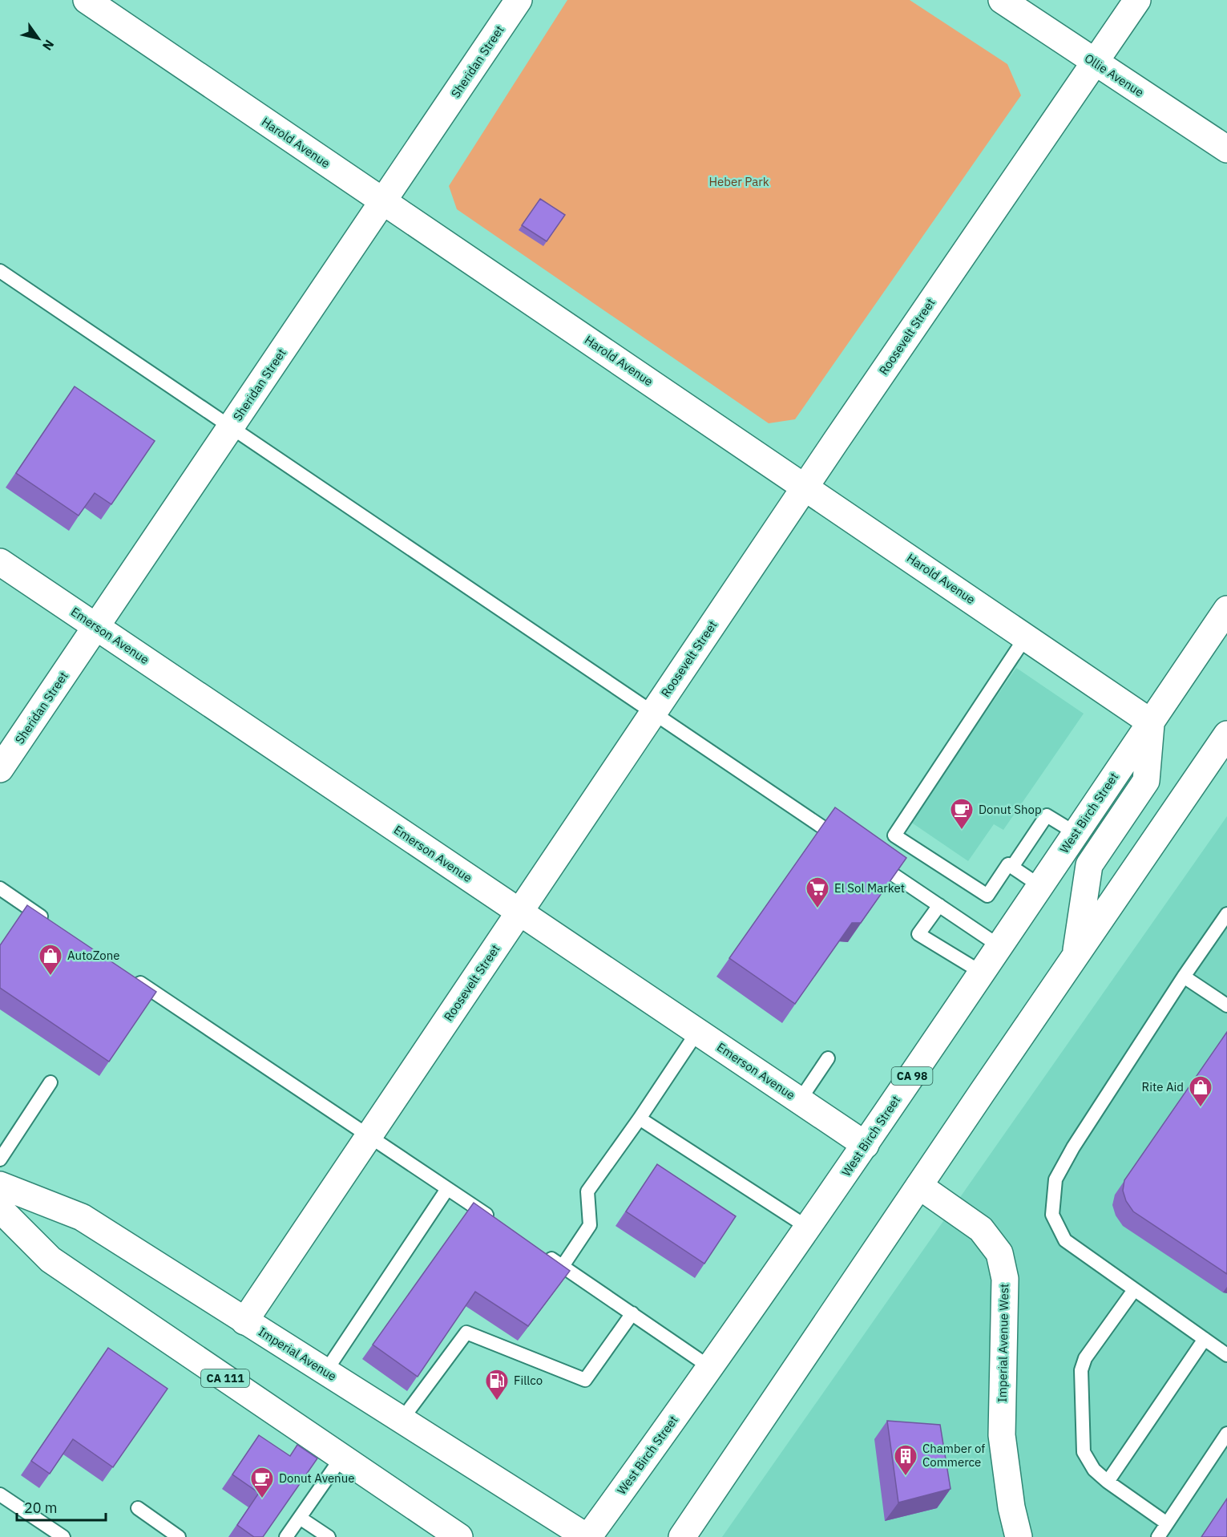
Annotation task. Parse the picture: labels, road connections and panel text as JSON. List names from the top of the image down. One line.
{"streets":{"main road":["Sheridan Street","Ollie Avenue","Harold Avenue","Roosevelt Street","Emerson Avenue","West Birch Street","CA 98","Imperial Avenue West","Imperial Avenue","CA 111"]},"crossings":[["Sheridan Street","Harold Avenue"],["Sheridan Street","Emerson Avenue"],["Ollie Avenue","Roosevelt Street"],["Harold Avenue","Roosevelt Street"],["Harold Avenue","West Birch Street"],["Roosevelt Street","Emerson Avenue"],["Roosevelt Street","Imperial Avenue"],["Emerson Avenue","West Birch Street"],["West Birch Street","Imperial Avenue"]],"parks":["Heber Park"],"places":{"cafe":["Donut Shop","Donut Avenue"],"supermarket":["El Sol Market"],"shop":["AutoZone","Rite Aid"],"fuel station":["Fillco"],"building":["Chamber of Commerce"]},"scale_bar":"20 m","north":"bottom right"}
